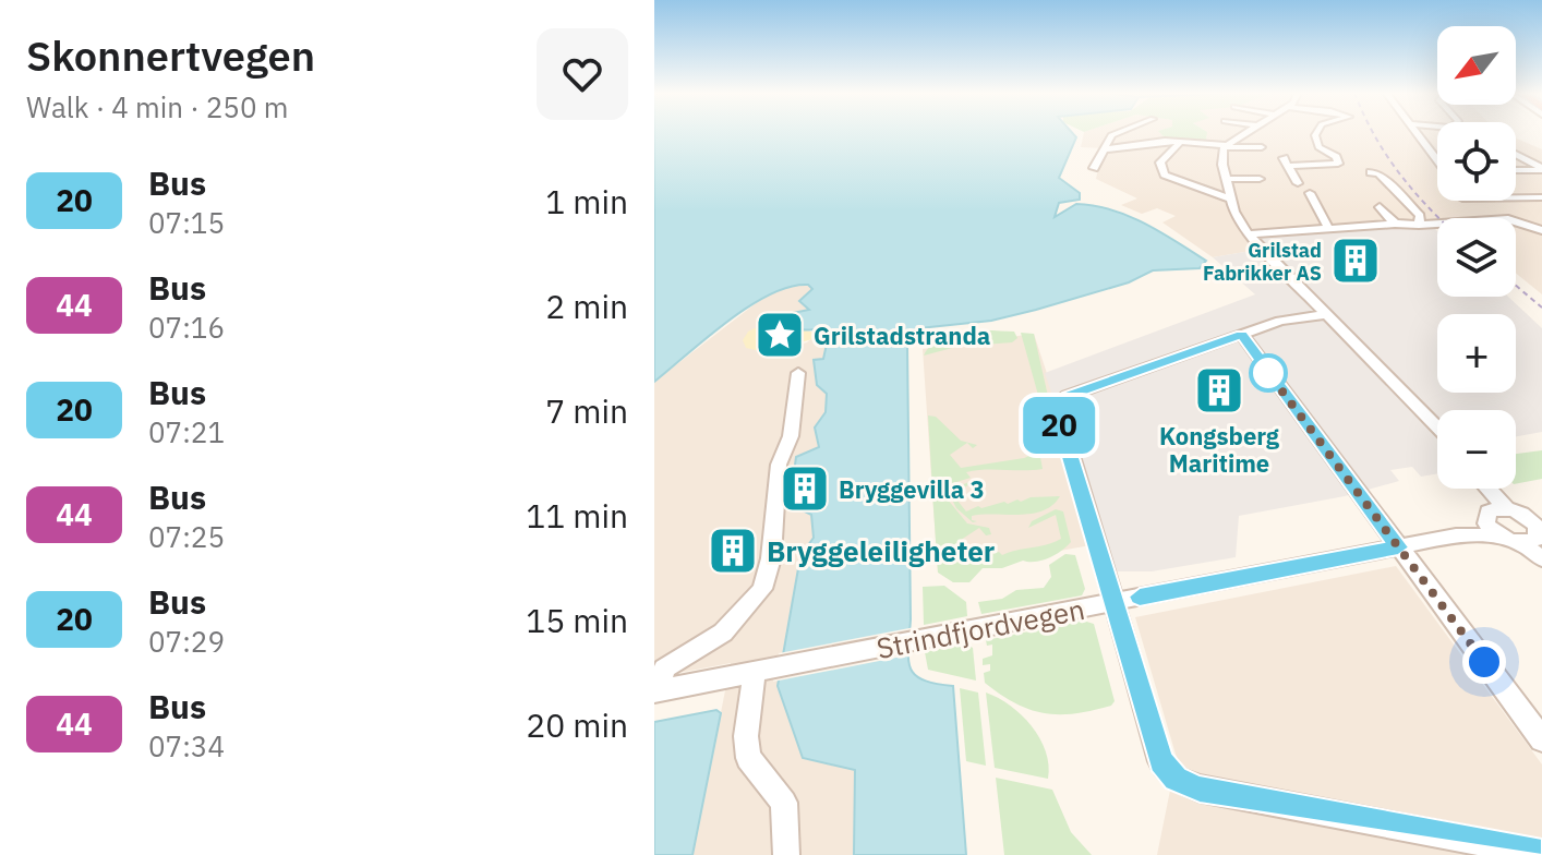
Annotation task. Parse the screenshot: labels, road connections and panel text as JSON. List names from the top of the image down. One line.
{"streets":{"street":["Strindfjordvegen"]},"places":{"building":["Grilstad Fabrikker AS","Kongsberg Maritime","Bryggevilla 3","Bryggeleiligheter"],"place":["Grilstadstranda"]},"lines":["bus line 20"],"north":"bottom left","page":{"heading":["Skonnertvegen","Walk · 4 min · 250 m"],"on_map":"20","map_buttons":["+","−"],"list":[{"mark":"20","name":"Bus","note":"07:15","value":"1 min"},{"mark":"44","name":"Bus","note":"07:16","value":"2 min"},{"mark":"20","name":"Bus","note":"07:21","value":"7 min"},{"mark":"44","name":"Bus","note":"07:25","value":"11 min"},{"mark":"20","name":"Bus","note":"07:29","value":"15 min"},{"mark":"44","name":"Bus","note":"07:34","value":"20 min"}]}}
